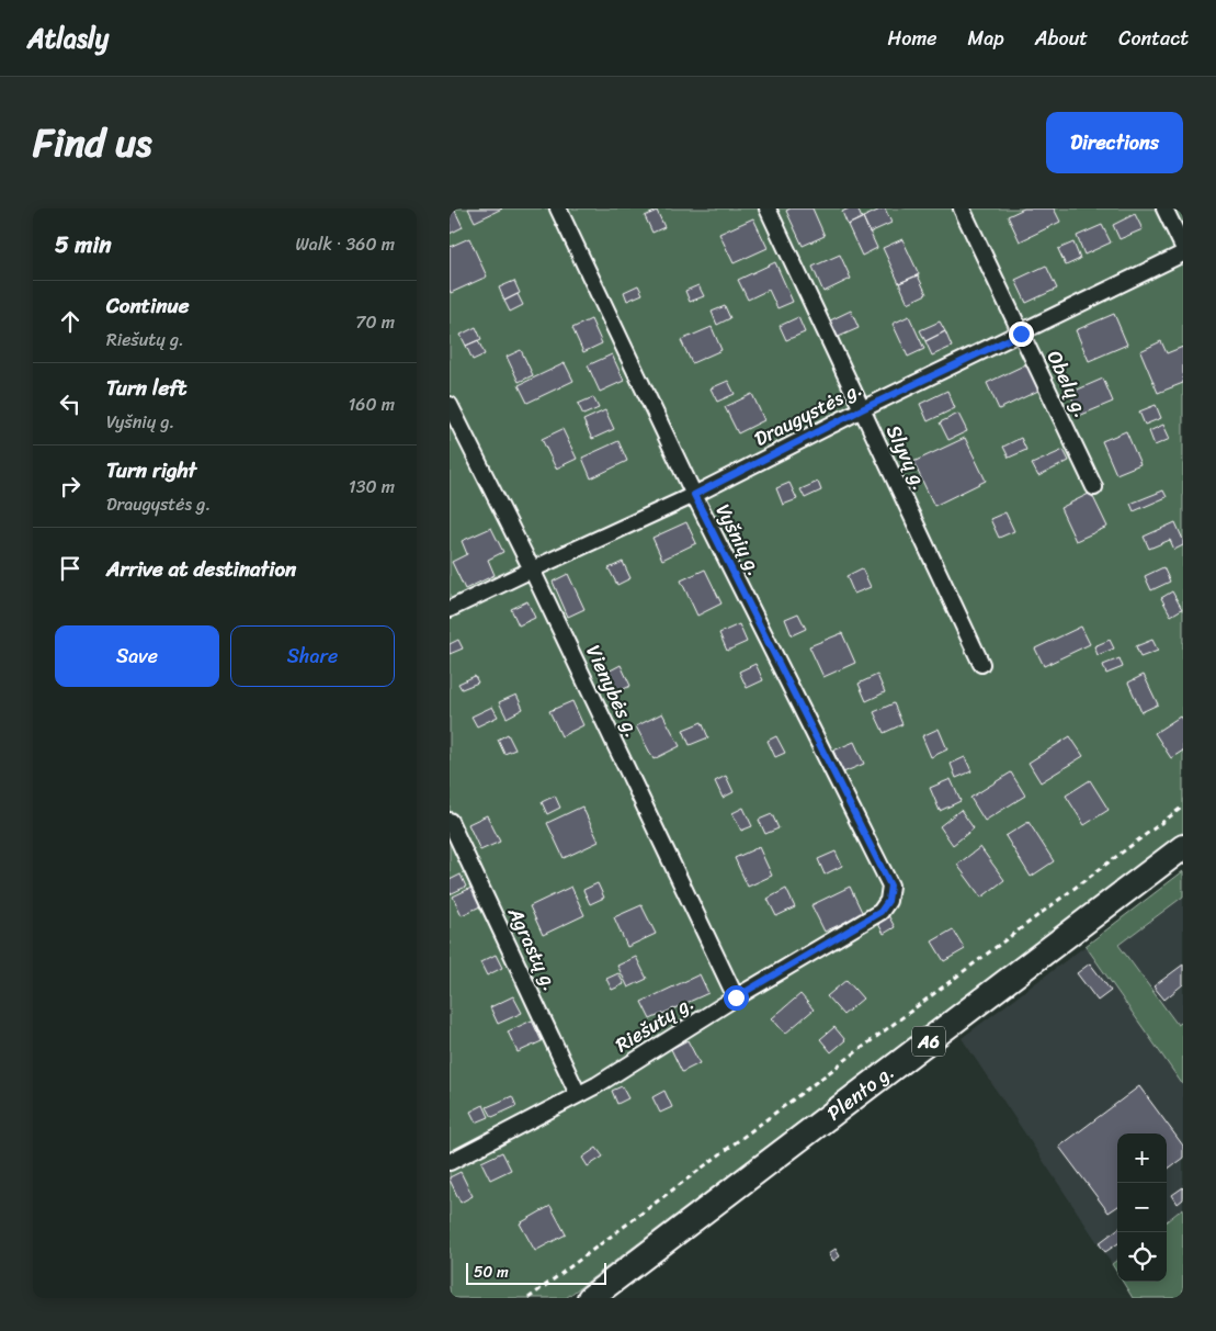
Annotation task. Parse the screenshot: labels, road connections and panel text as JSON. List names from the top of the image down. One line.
{"streets":{"highway":["A6","Plento g."],"street":["Obelų g.","Draugystės g.","Slyvų g.","Vyšnių g.","Vienybės g.","Agrastų g.","Riešutų g."]},"crossings":[["Obelų g.","Draugystės g."],["Draugystės g.","Slyvų g."],["Draugystės g.","Vyšnių g."],["Draugystės g.","Vienybės g."],["Vyšnių g.","Riešutų g."],["Vienybės g.","Riešutų g."],["Agrastų g.","Riešutų g."]],"scale_bar":"50 m","page":{"header":"Atlasly","nav":["Home","Map","About","Contact"],"title":"Find us","buttons":["Directions",["Save","Share"]],"heading":["5 min","Walk · 360 m"],"list":[["Continue","Riešutų g.","70 m"],["Turn left","Vyšnių g.","160 m"],["Turn right","Draugystės g.","130 m"],"Arrive at destination"],"map_buttons":["+","−"],"scale":"50 m"}}
